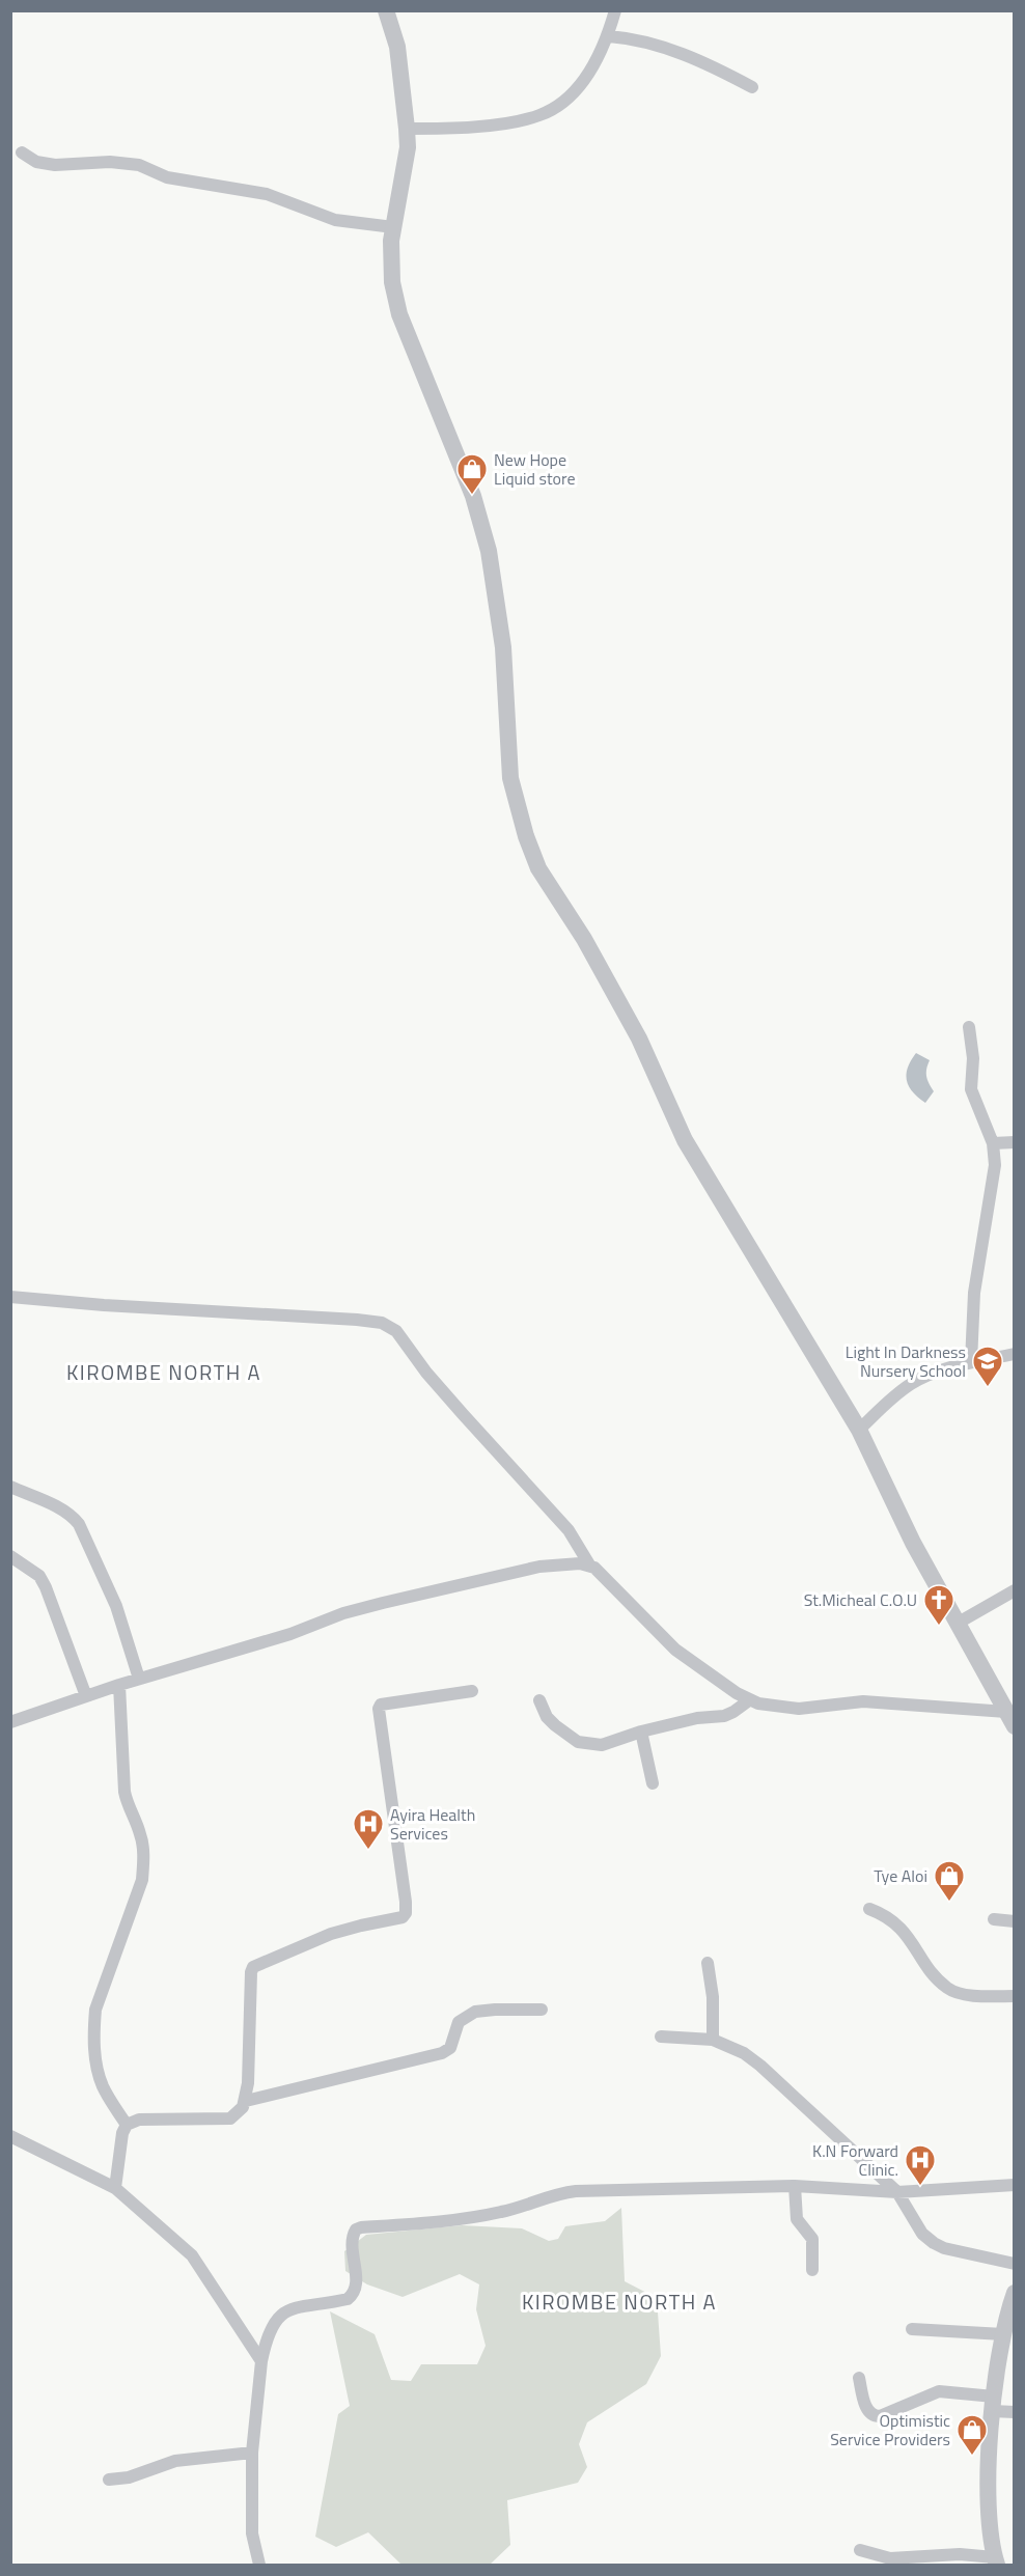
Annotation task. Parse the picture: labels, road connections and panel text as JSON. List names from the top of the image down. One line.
{"districts":["KIROMBE NORTH A","KIROMBE NORTH A"],"places":{"shop":["New Hope Liquid store","Tye Aloi","Optimistic Service Providers"],"school or university":["Light In Darkness Nursery School"],"church":["St.Micheal C.O.U"],"hospital":["Ayira Health Services","K.N Forward Clinic."]}}
